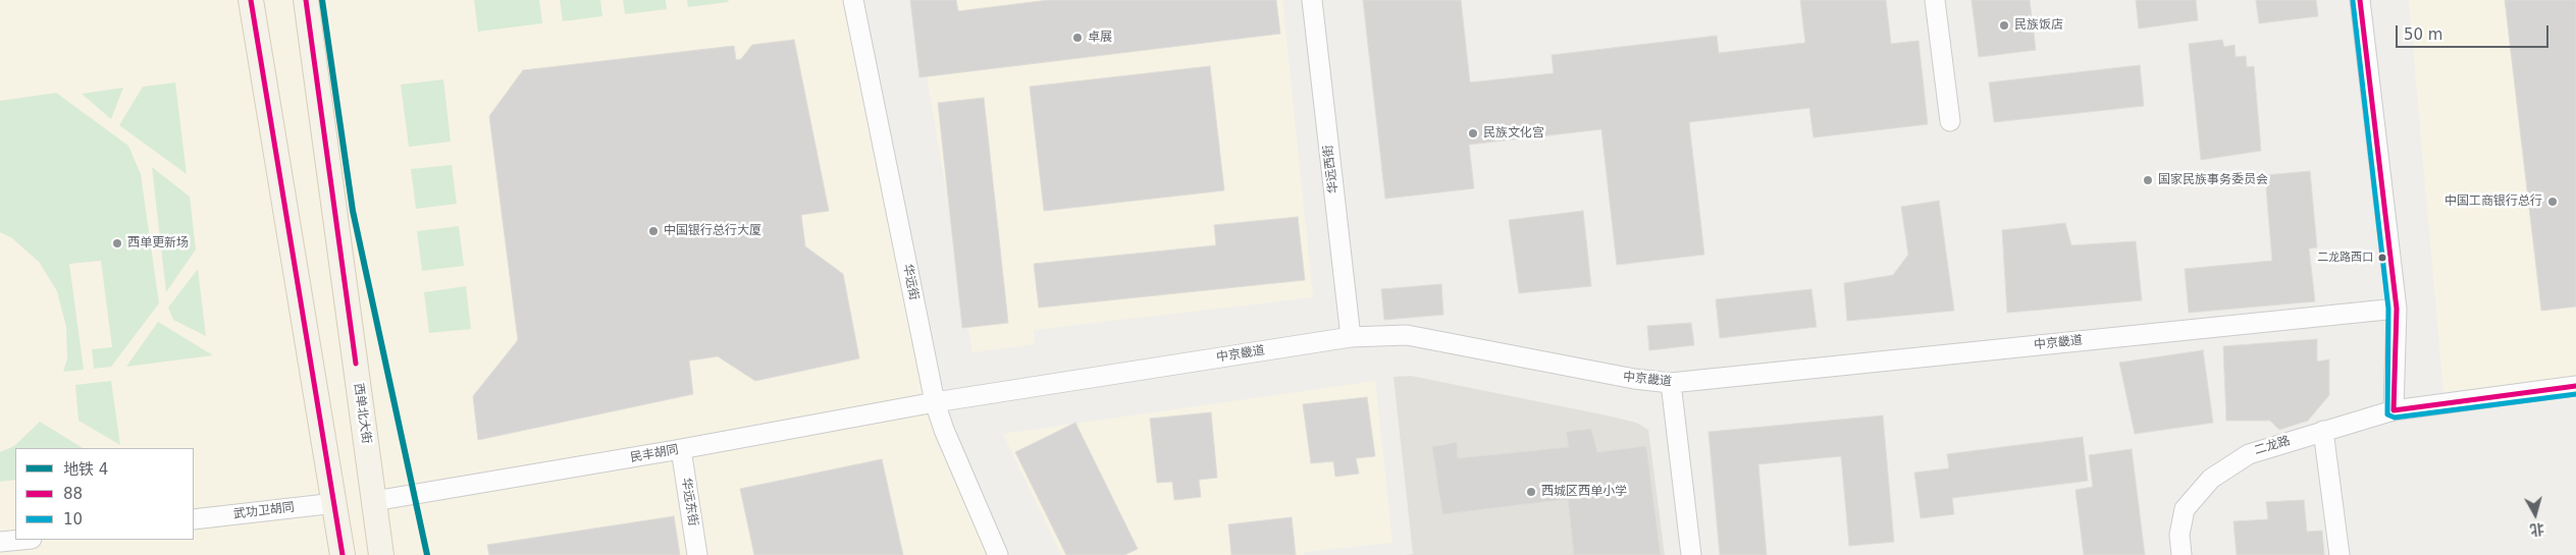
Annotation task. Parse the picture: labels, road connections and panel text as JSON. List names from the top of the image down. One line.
{"streets":{"main road":["西单北大街"],"street":["华远西街","华远街","中京畿道","二龙路","民丰胡同","华远东街","武功卫胡同"]},"crossings":[["华远西街","中京畿道"],["华远街","中京畿道"],["华远街","民丰胡同"],["中京畿道","民丰胡同"],["西单北大街","民丰胡同"],["民丰胡同","华远东街"]],"places":["民族饭店","卓展","民族文化宫","国家民族事务委员会","中国工商银行总行","中国银行总行大厦","西单更新场","二龙路西口","西城区西单小学"],"lines":["metro line 4","transit line 88","transit line 10"],"legend":["地铁 4","88","10"],"scale_bar":"50 m","north":"bottom"}
